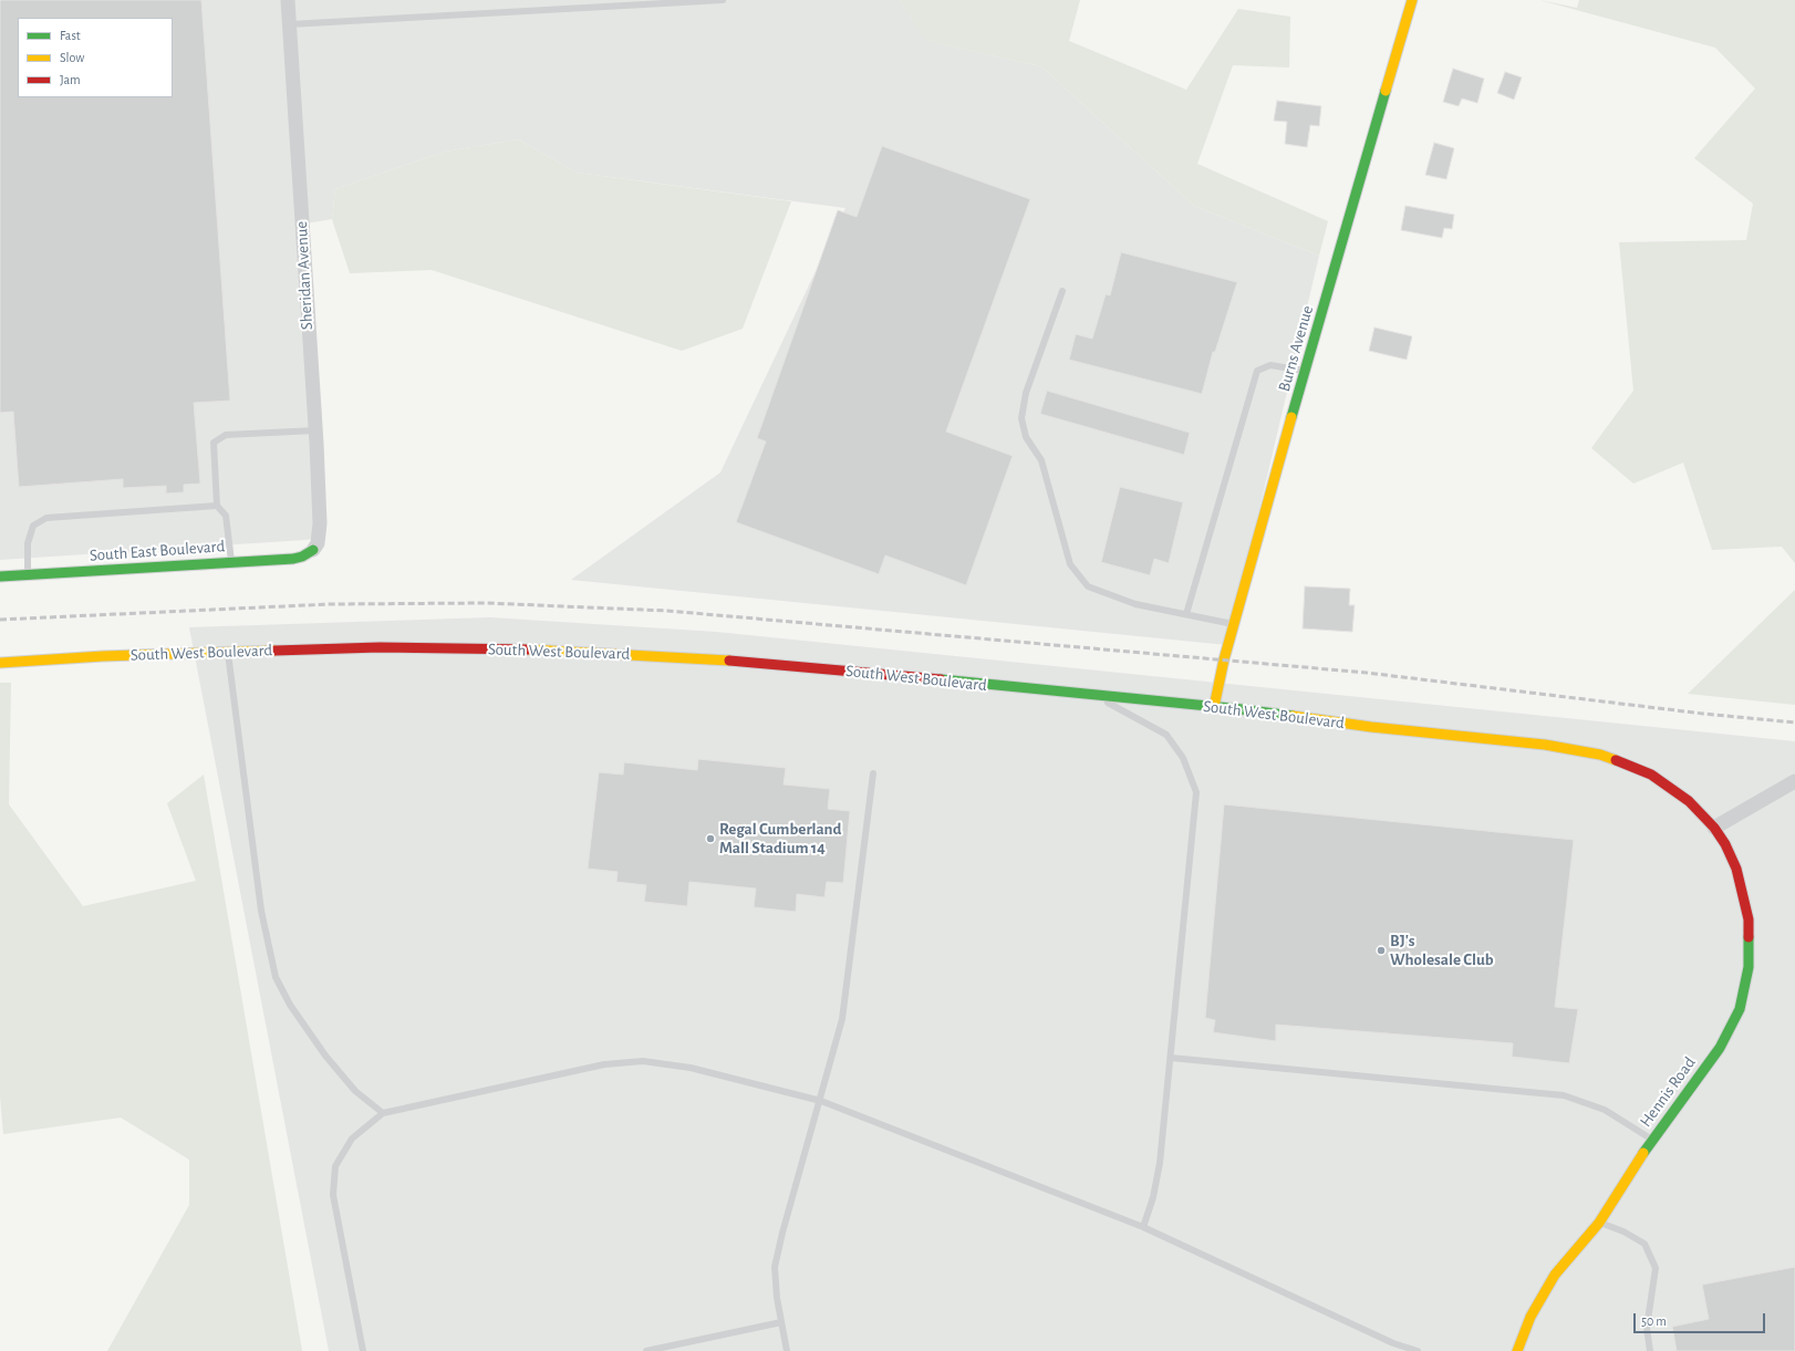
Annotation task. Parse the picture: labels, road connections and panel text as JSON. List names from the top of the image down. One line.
{"streets":{"street":["Sheridan Avenue","Burns Avenue","South East Boulevard","South West Boulevard","Hennis Road"]},"crossings":[["Sheridan Avenue","South East Boulevard"],["Burns Avenue","South West Boulevard"],["South West Boulevard","Hennis Road"]],"places":["Regal Cumberland Mall Stadium 14","BJ's Wholesale Club"],"legend":["Fast","Slow","Jam"],"scale_bar":"50 m"}
